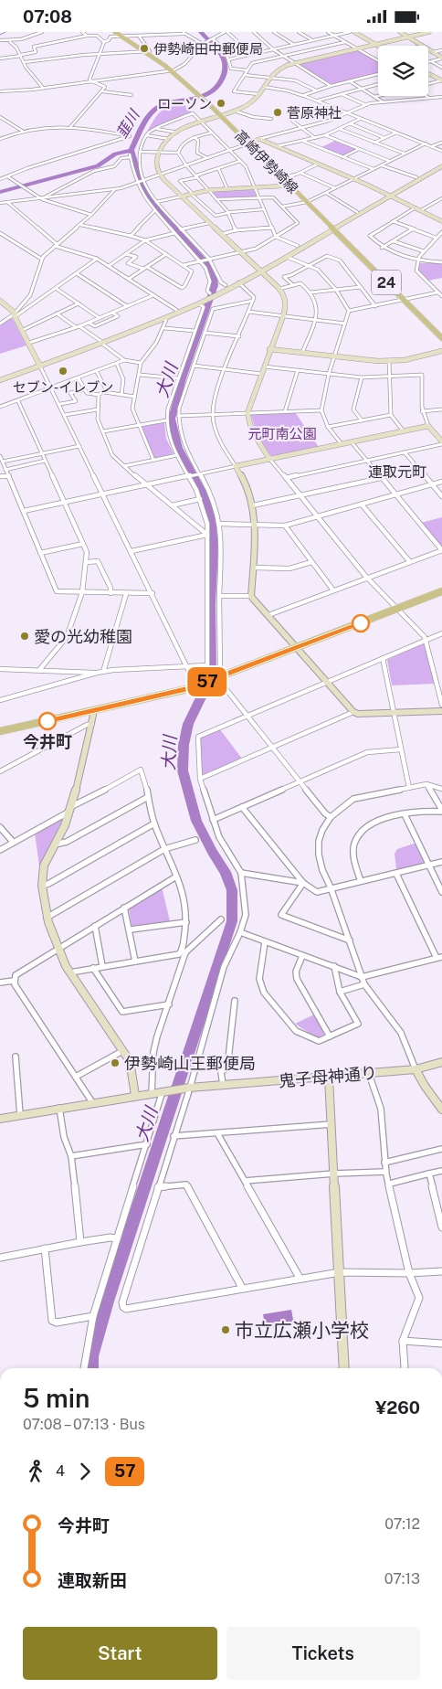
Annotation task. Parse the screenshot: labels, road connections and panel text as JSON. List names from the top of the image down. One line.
{"streets":{"main road":["高崎伊勢崎線","24"],"street":["鬼子母神通り"]},"crossings":[["高崎伊勢崎線","24"]],"districts":["連取元町"],"water":["韮川","大川"],"parks":["元町南公園"],"places":["伊勢崎田中郵便局","ローソン","菅原神社","セブン-イレブン","愛の光幼稚園","今井町","伊勢崎山王郵便局","市立広瀬小学校"],"lines":["bus line 57"],"page":{"status":"07:08","on_map":"57","heading":["5 min","07:08 – 07:13 · Bus","¥260"],"legs":["4","57"],"list":[{"name":"今井町","value":"07:12"},{"name":"連取新田","value":"07:13"}],"buttons":["Start","Tickets"]}}
